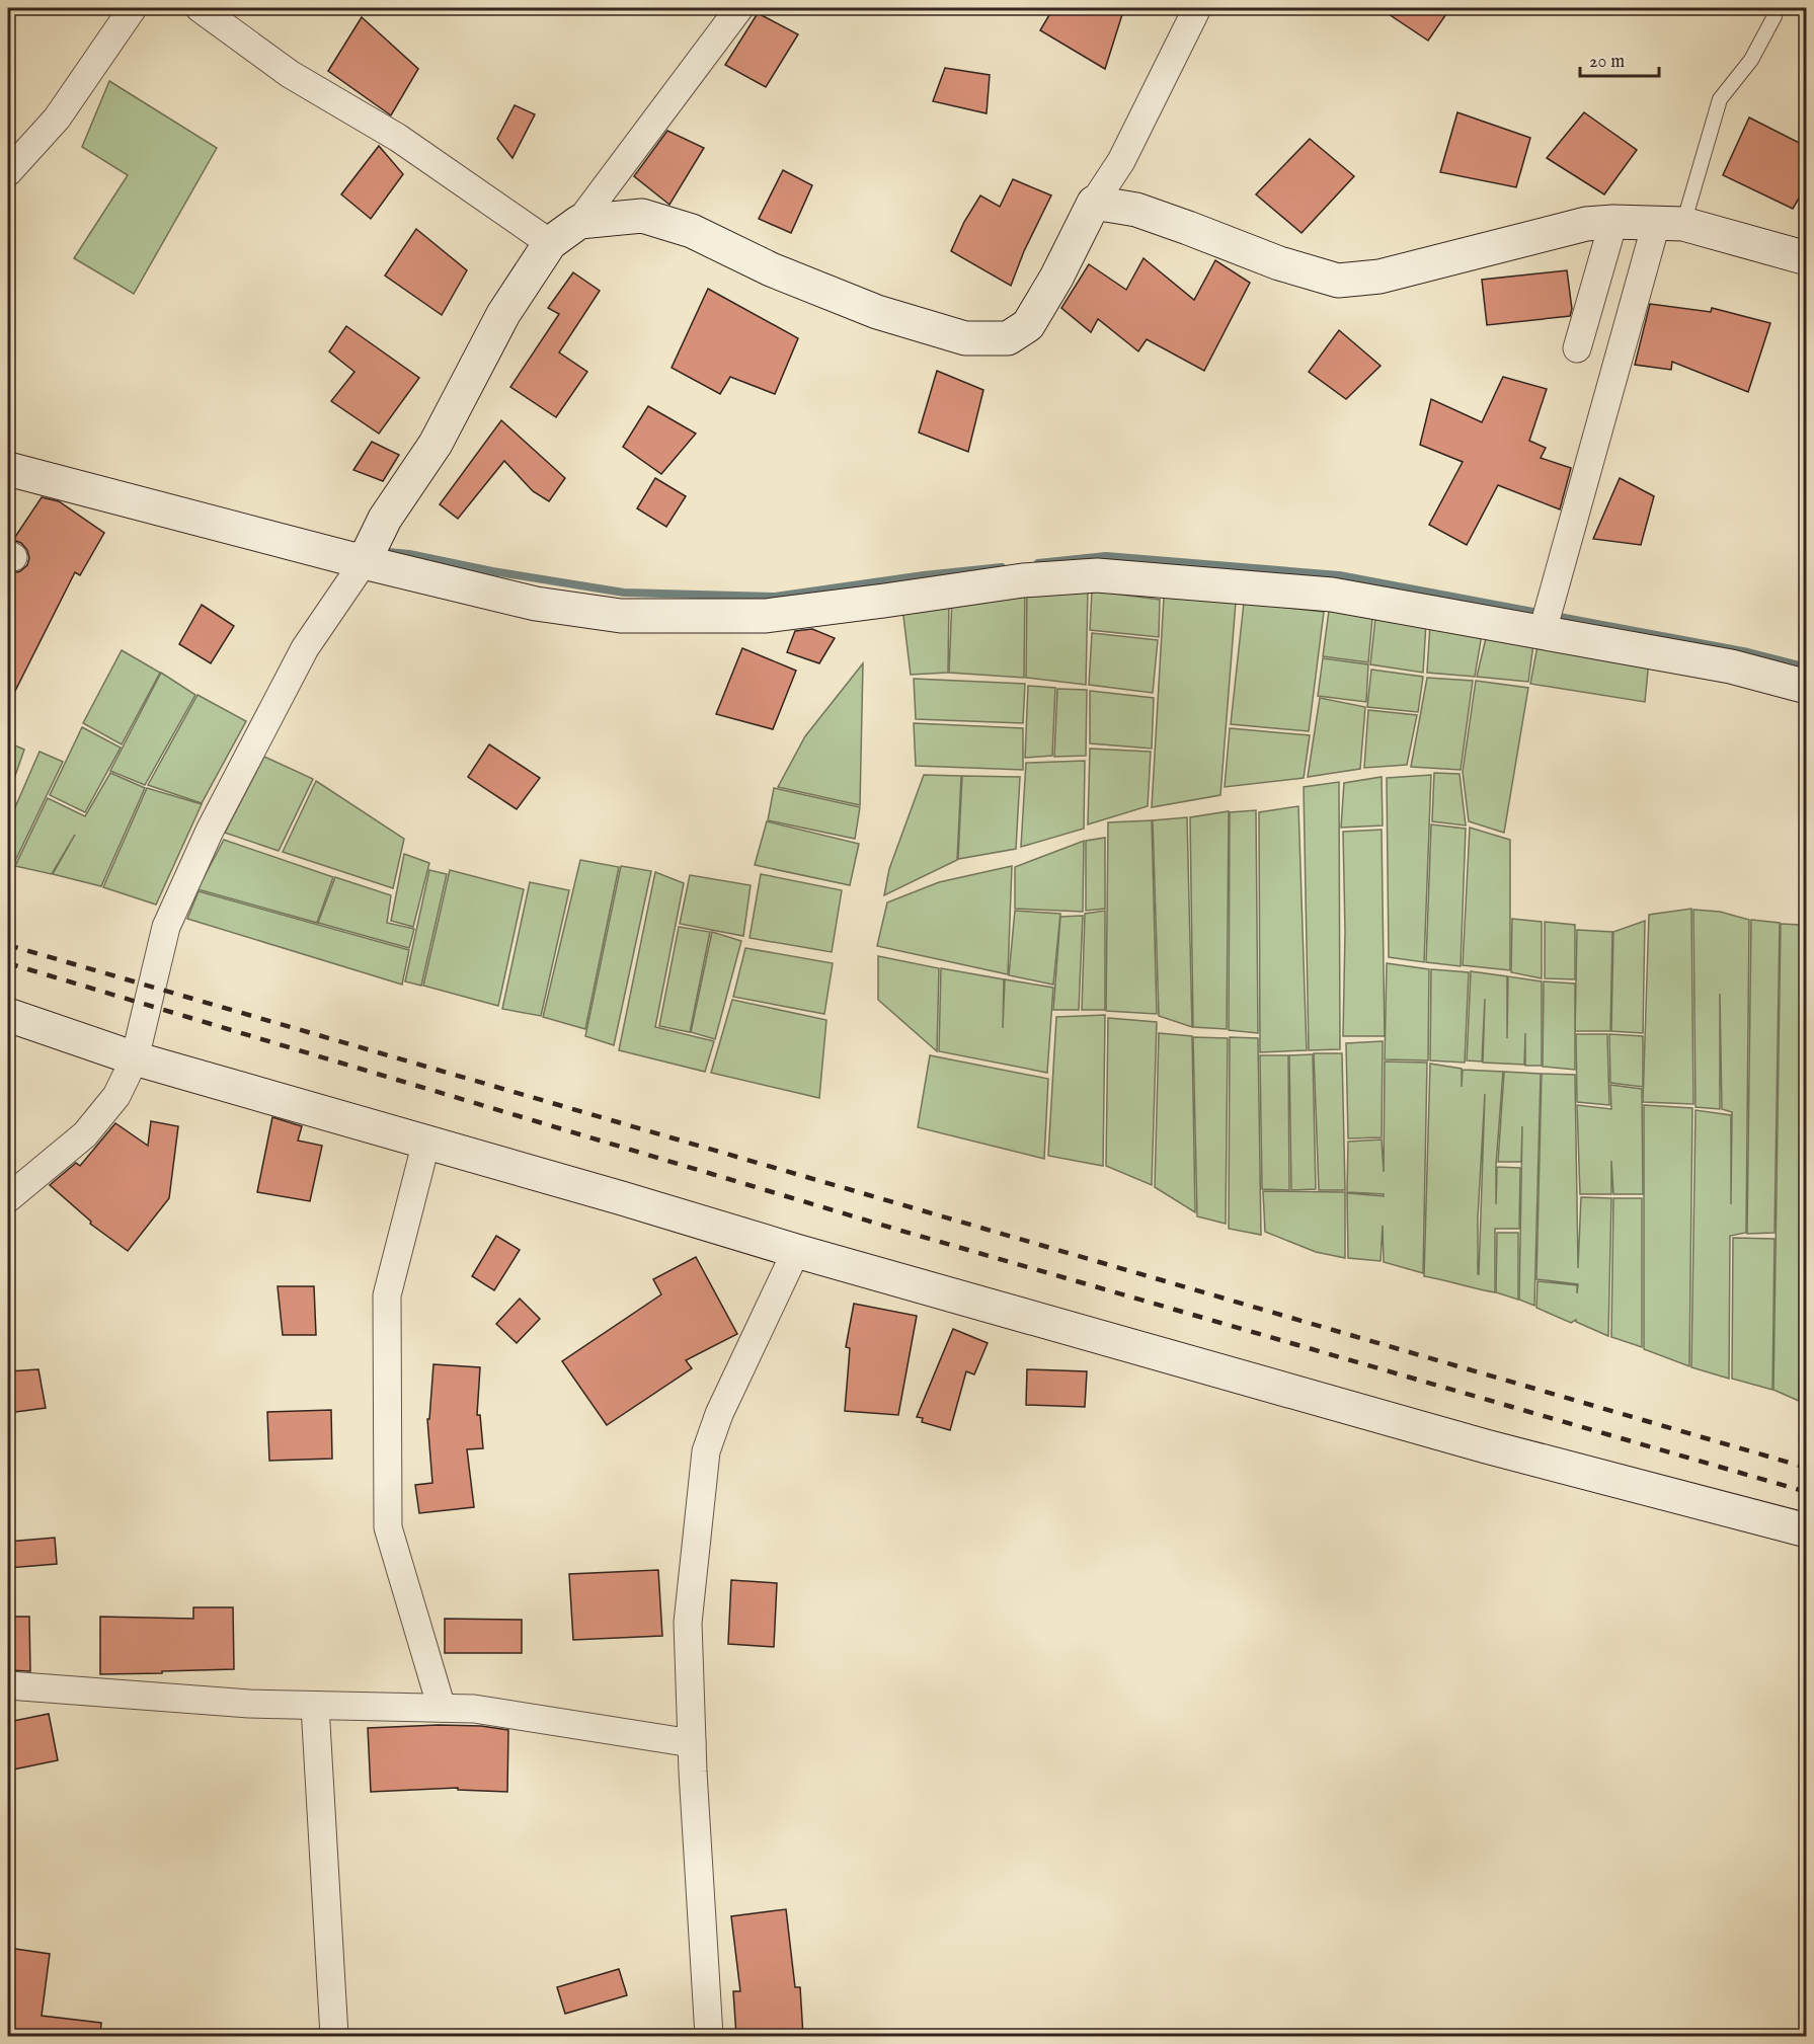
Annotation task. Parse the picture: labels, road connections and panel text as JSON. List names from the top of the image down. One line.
{"scale_bar":"20 m"}
